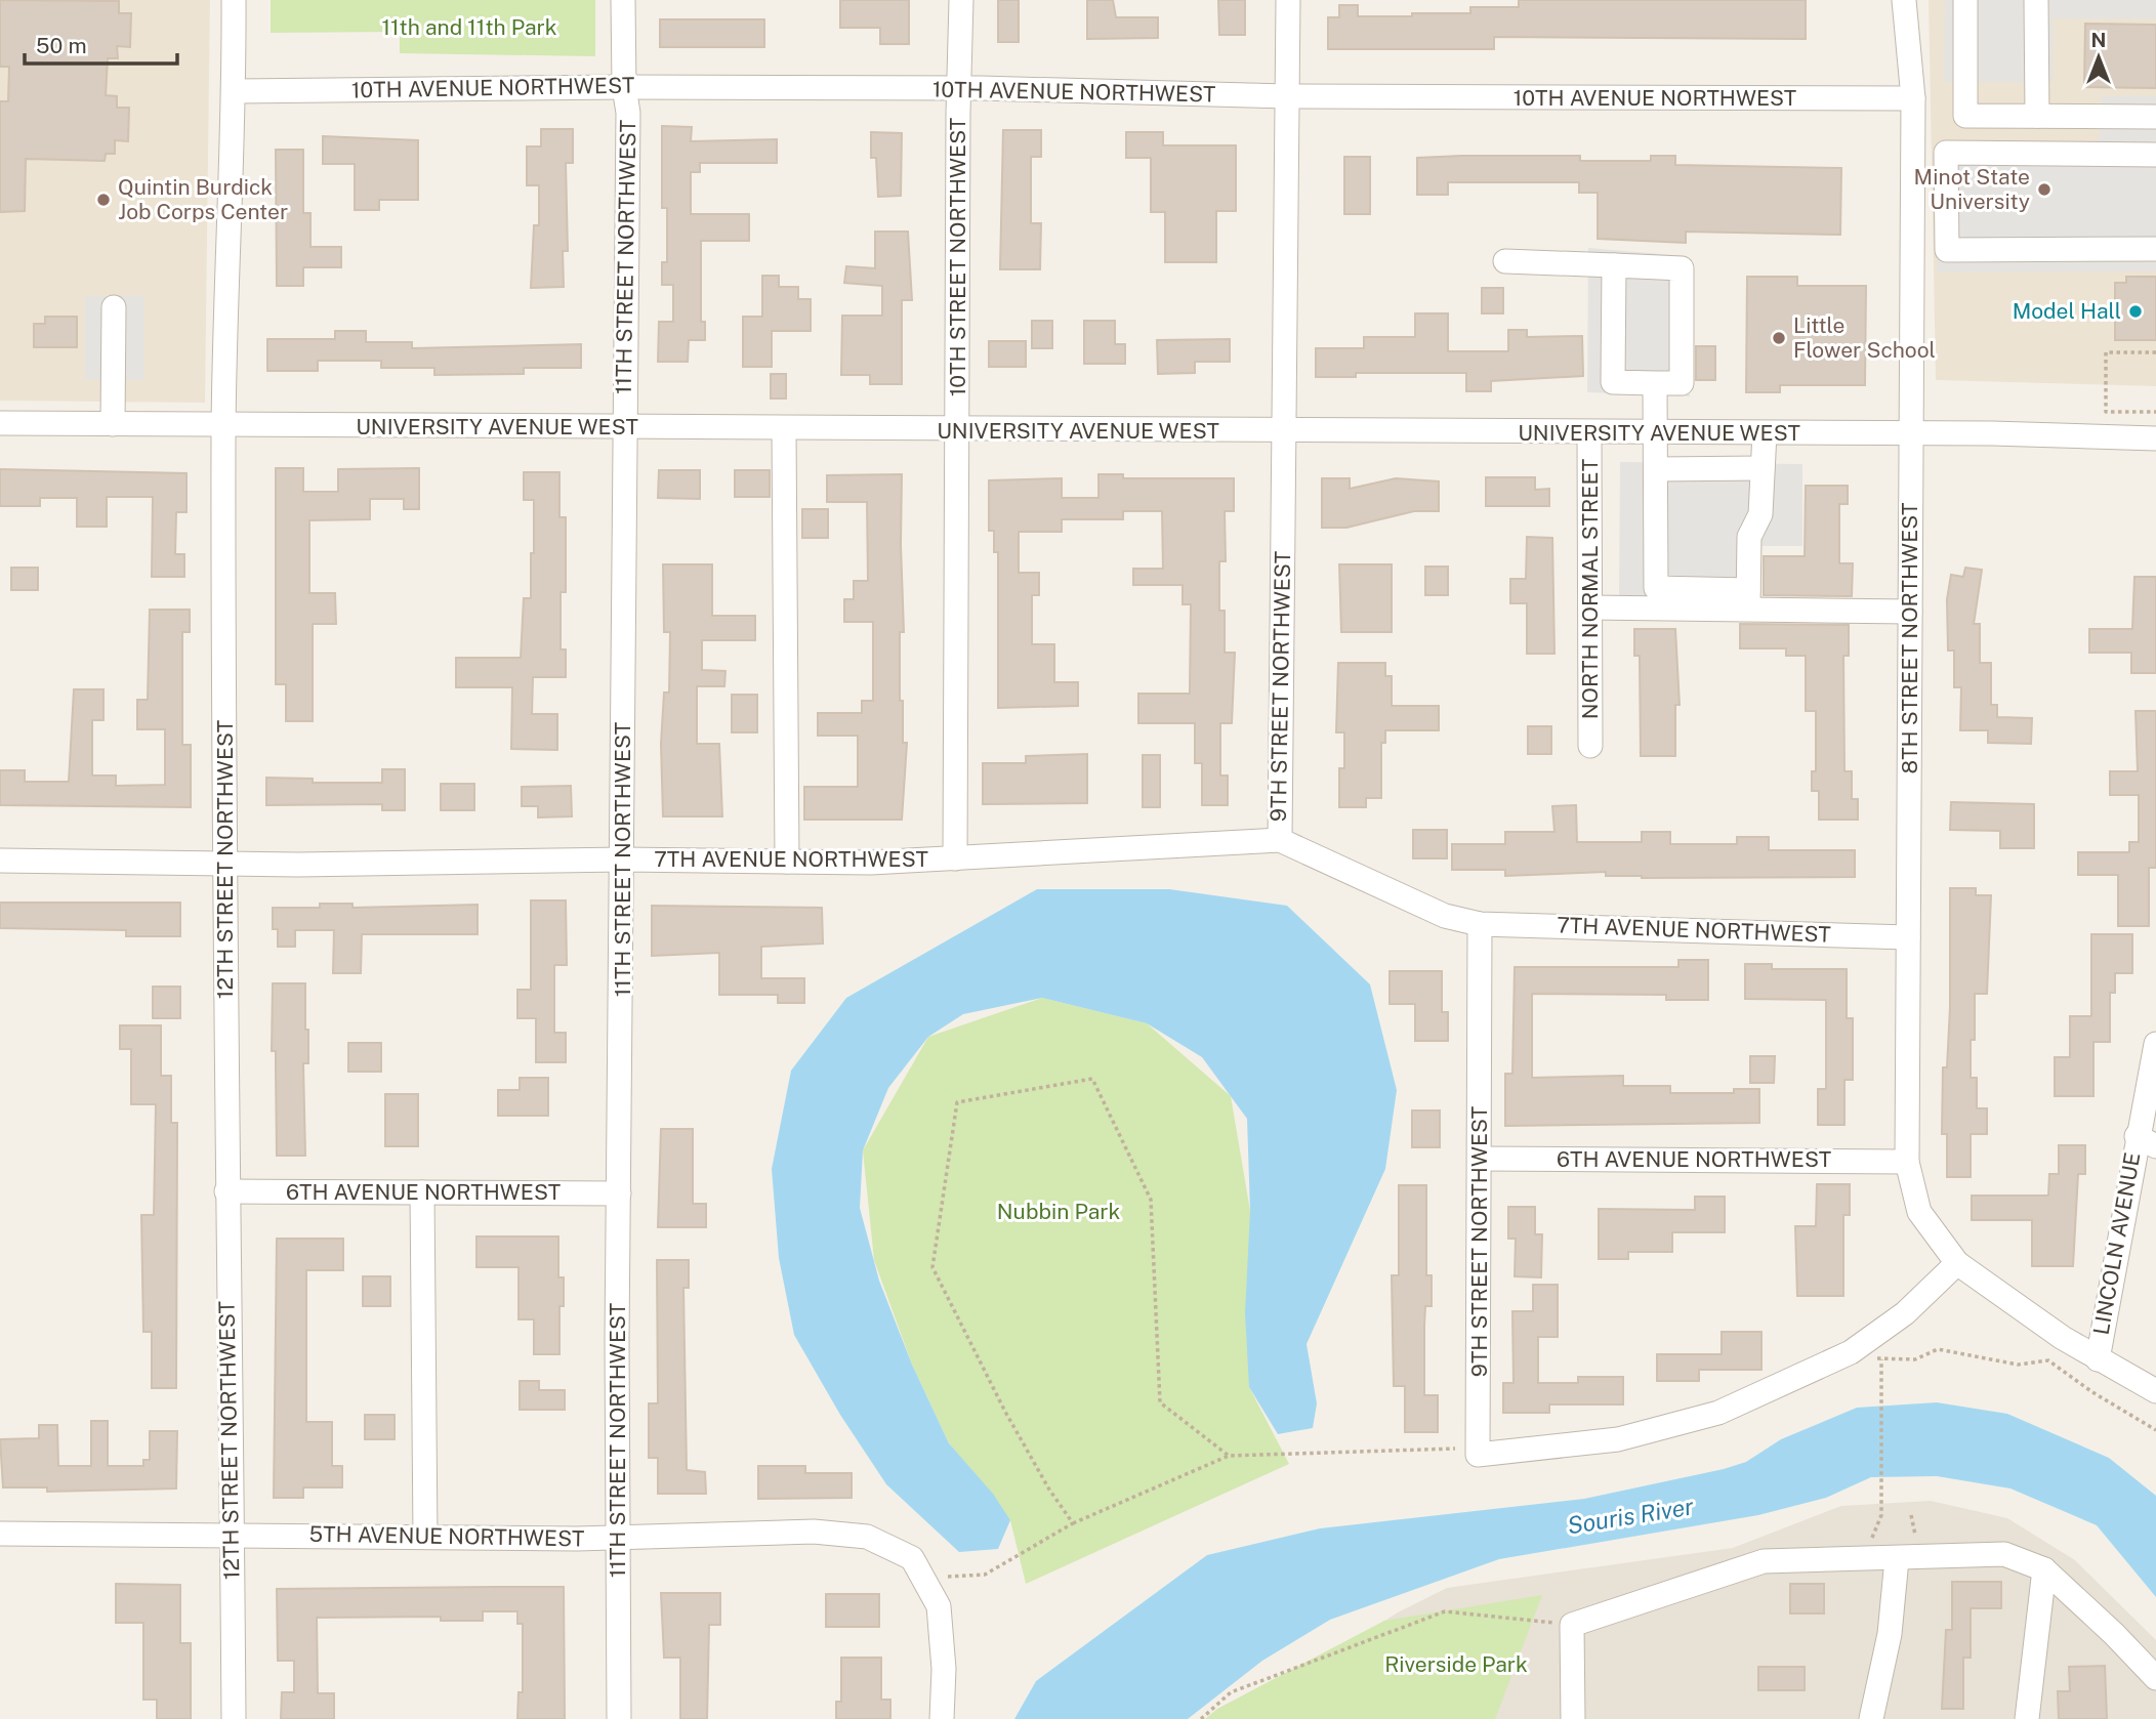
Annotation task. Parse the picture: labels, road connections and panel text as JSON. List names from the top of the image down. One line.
{"streets":{"street":["10TH AVENUE NORTHWEST","11TH STREET NORTHWEST","10TH STREET NORTHWEST","UNIVERSITY AVENUE WEST","NORTH NORMAL STREET","8TH STREET NORTHWEST","9TH STREET NORTHWEST","12TH STREET NORTHWEST","7TH AVENUE NORTHWEST","6TH AVENUE NORTHWEST","LINCOLN AVENUE","5TH AVENUE NORTHWEST"]},"crossings":[["10TH AVENUE NORTHWEST","11TH STREET NORTHWEST"],["10TH AVENUE NORTHWEST","10TH STREET NORTHWEST"],["10TH AVENUE NORTHWEST","8TH STREET NORTHWEST"],["10TH AVENUE NORTHWEST","9TH STREET NORTHWEST"],["10TH AVENUE NORTHWEST","12TH STREET NORTHWEST"],["11TH STREET NORTHWEST","UNIVERSITY AVENUE WEST"],["11TH STREET NORTHWEST","7TH AVENUE NORTHWEST"],["11TH STREET NORTHWEST","6TH AVENUE NORTHWEST"],["11TH STREET NORTHWEST","5TH AVENUE NORTHWEST"],["10TH STREET NORTHWEST","UNIVERSITY AVENUE WEST"],["10TH STREET NORTHWEST","7TH AVENUE NORTHWEST"],["UNIVERSITY AVENUE WEST","NORTH NORMAL STREET"],["UNIVERSITY AVENUE WEST","8TH STREET NORTHWEST"],["UNIVERSITY AVENUE WEST","9TH STREET NORTHWEST"],["UNIVERSITY AVENUE WEST","12TH STREET NORTHWEST"],["8TH STREET NORTHWEST","7TH AVENUE NORTHWEST"],["8TH STREET NORTHWEST","6TH AVENUE NORTHWEST"],["9TH STREET NORTHWEST","7TH AVENUE NORTHWEST"],["9TH STREET NORTHWEST","6TH AVENUE NORTHWEST"],["12TH STREET NORTHWEST","7TH AVENUE NORTHWEST"],["12TH STREET NORTHWEST","6TH AVENUE NORTHWEST"],["12TH STREET NORTHWEST","5TH AVENUE NORTHWEST"]],"water":["Souris River"],"parks":["11th and 11th Park","Nubbin Park","Riverside Park"],"places":["Minot State University","Quintin Burdick Job Corps Center","Model Hall","Little Flower School"],"scale_bar":"50 m","north":"top"}
